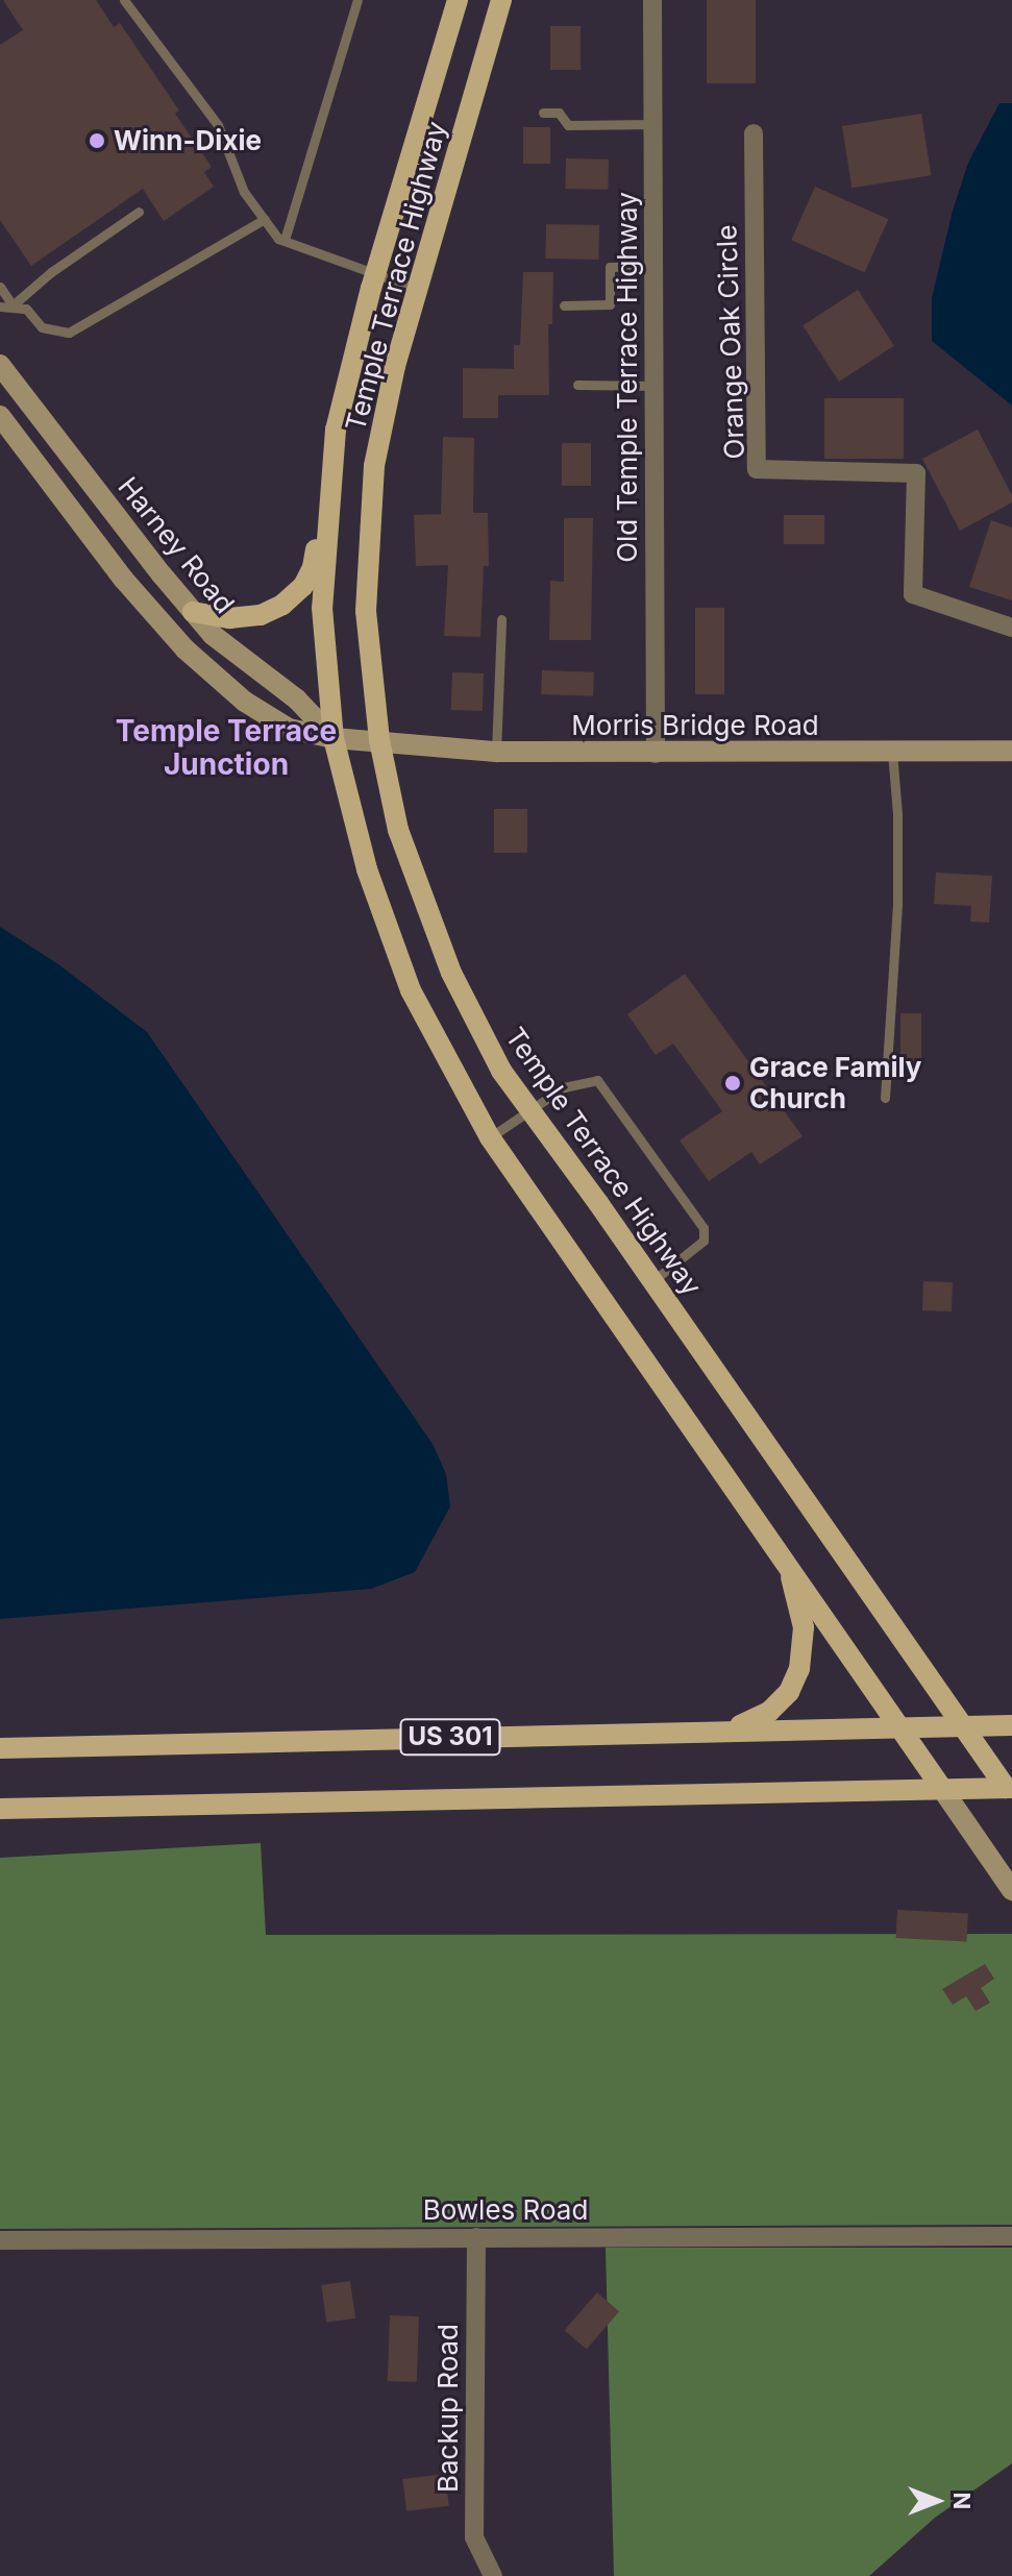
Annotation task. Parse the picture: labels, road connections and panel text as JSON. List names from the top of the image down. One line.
{"streets":{"main road":["Temple Terrace Highway","US 301"],"street":["Orange Oak Circle","Old Temple Terrace Highway","Harney Road","Morris Bridge Road","Bowles Road","Backup Road"]},"crossings":[["Temple Terrace Highway","Harney Road"],["Temple Terrace Highway","Morris Bridge Road"],["Temple Terrace Highway","US 301"],["Old Temple Terrace Highway","Morris Bridge Road"],["Bowles Road","Backup Road"]],"districts":["Temple Terrace Junction"],"places":["Winn-Dixie","Grace Family Church"],"north":"right"}
